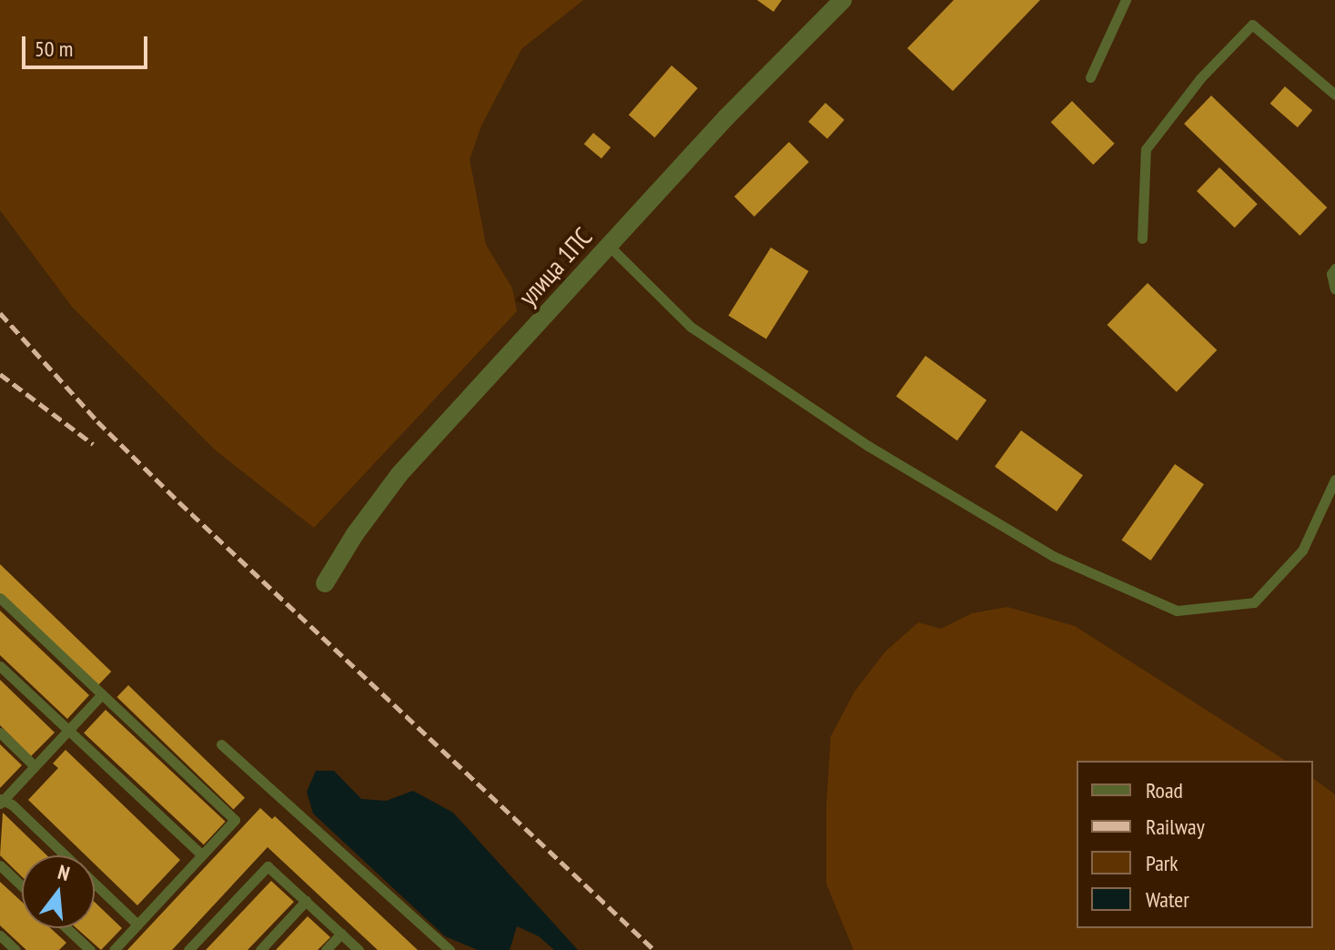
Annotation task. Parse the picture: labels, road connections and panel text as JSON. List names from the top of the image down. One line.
{"streets":{"street":["улица 1ПС"]},"legend":["Road","Railway","Park","Water"],"scale_bar":"50 m","north":"top"}
